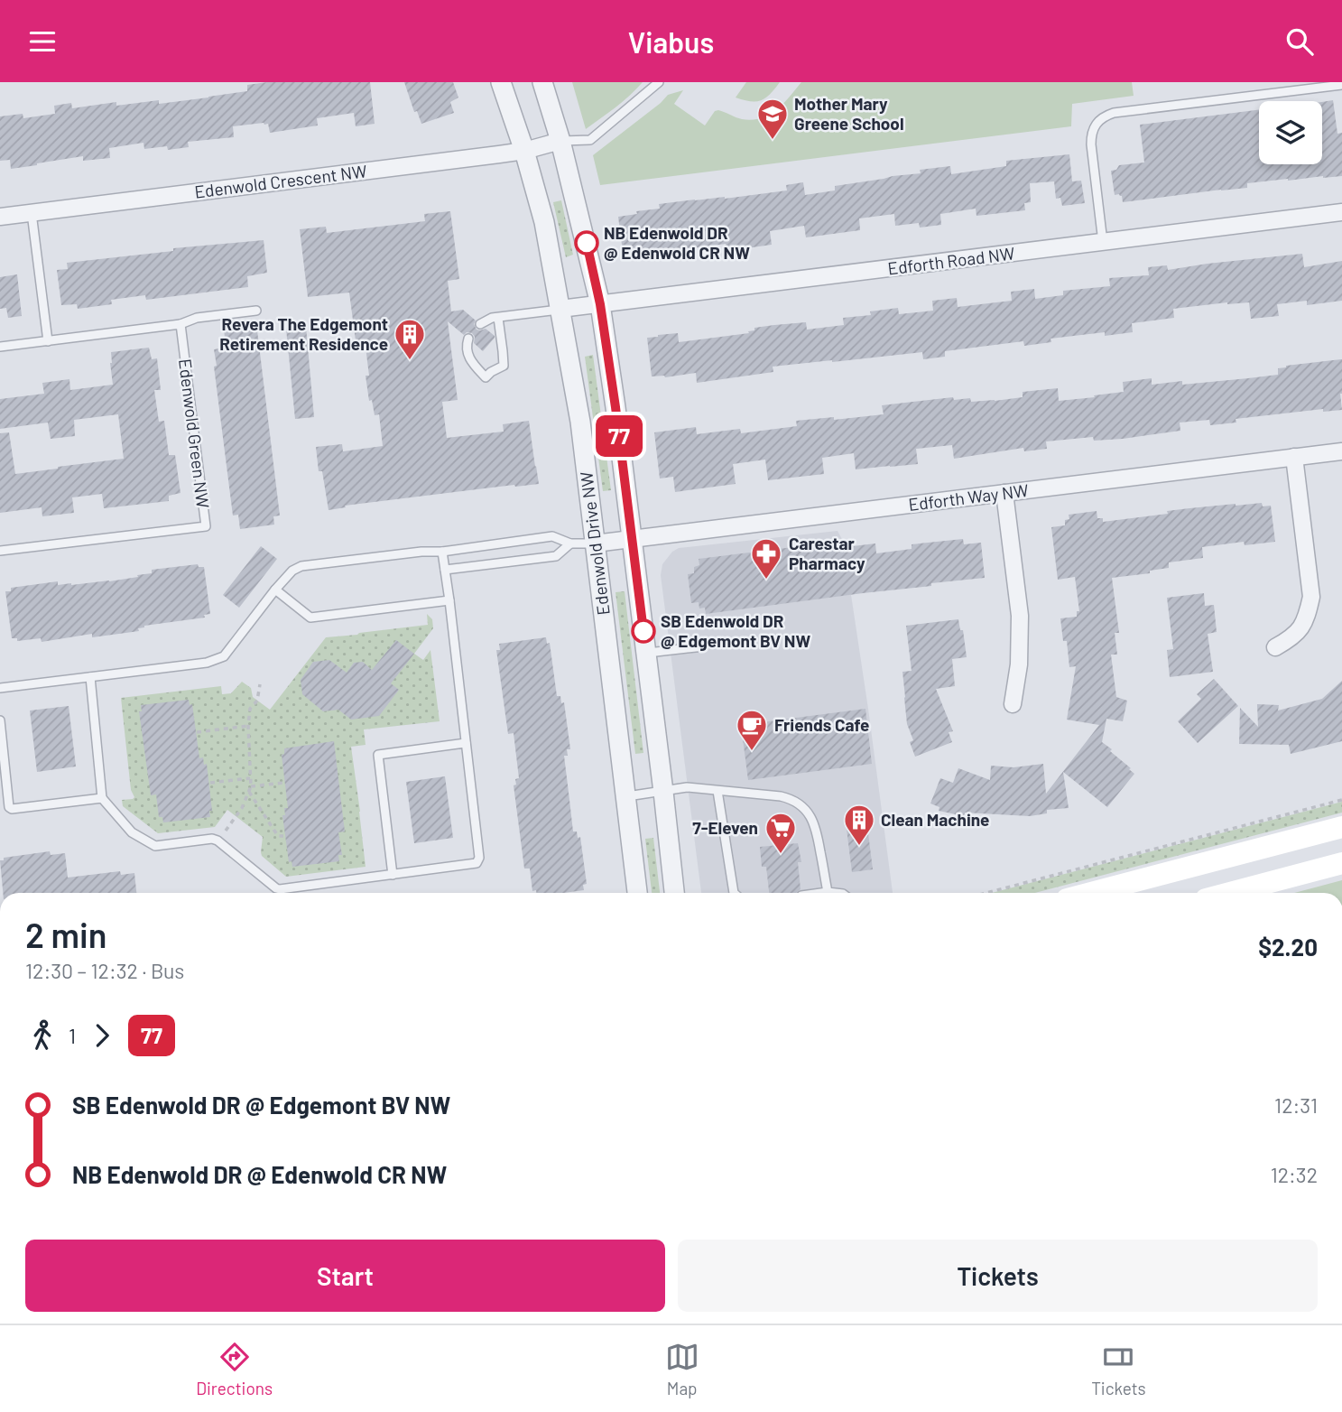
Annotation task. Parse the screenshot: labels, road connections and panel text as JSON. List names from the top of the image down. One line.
{"streets":{"street":["Edenwold Crescent NW","Edforth Road NW","Edforth Way NW","Edenwold Drive NW"],"lane":["Edenwold Green NW"]},"crossings":[["Edenwold Crescent NW","Edenwold Drive NW"],["Edforth Road NW","Edenwold Drive NW"],["Edforth Way NW","Edenwold Drive NW"]],"places":{"school or university":["Mother Mary Greene School"],"other":["NB Edenwold DR @ Edenwold CR NW","SB Edenwold DR @ Edgemont BV NW"],"building":["Revera The Edgemont Retirement Residence","Clean Machine"],"pharmacy":["Carestar Pharmacy"],"cafe":["Friends Cafe"],"supermarket":["7-Eleven"]},"lines":["bus line 77"],"page":{"header":"Viabus","on_map":"77","heading":["2 min","12:30 – 12:32 · Bus","$2.20"],"legs":["1","77"],"list":[{"name":"SB Edenwold DR @ Edgemont BV NW","value":"12:31"},{"name":"NB Edenwold DR @ Edenwold CR NW","value":"12:32"}],"buttons":["Start","Tickets"],"tabs":["Directions","Map","Tickets"]}}
